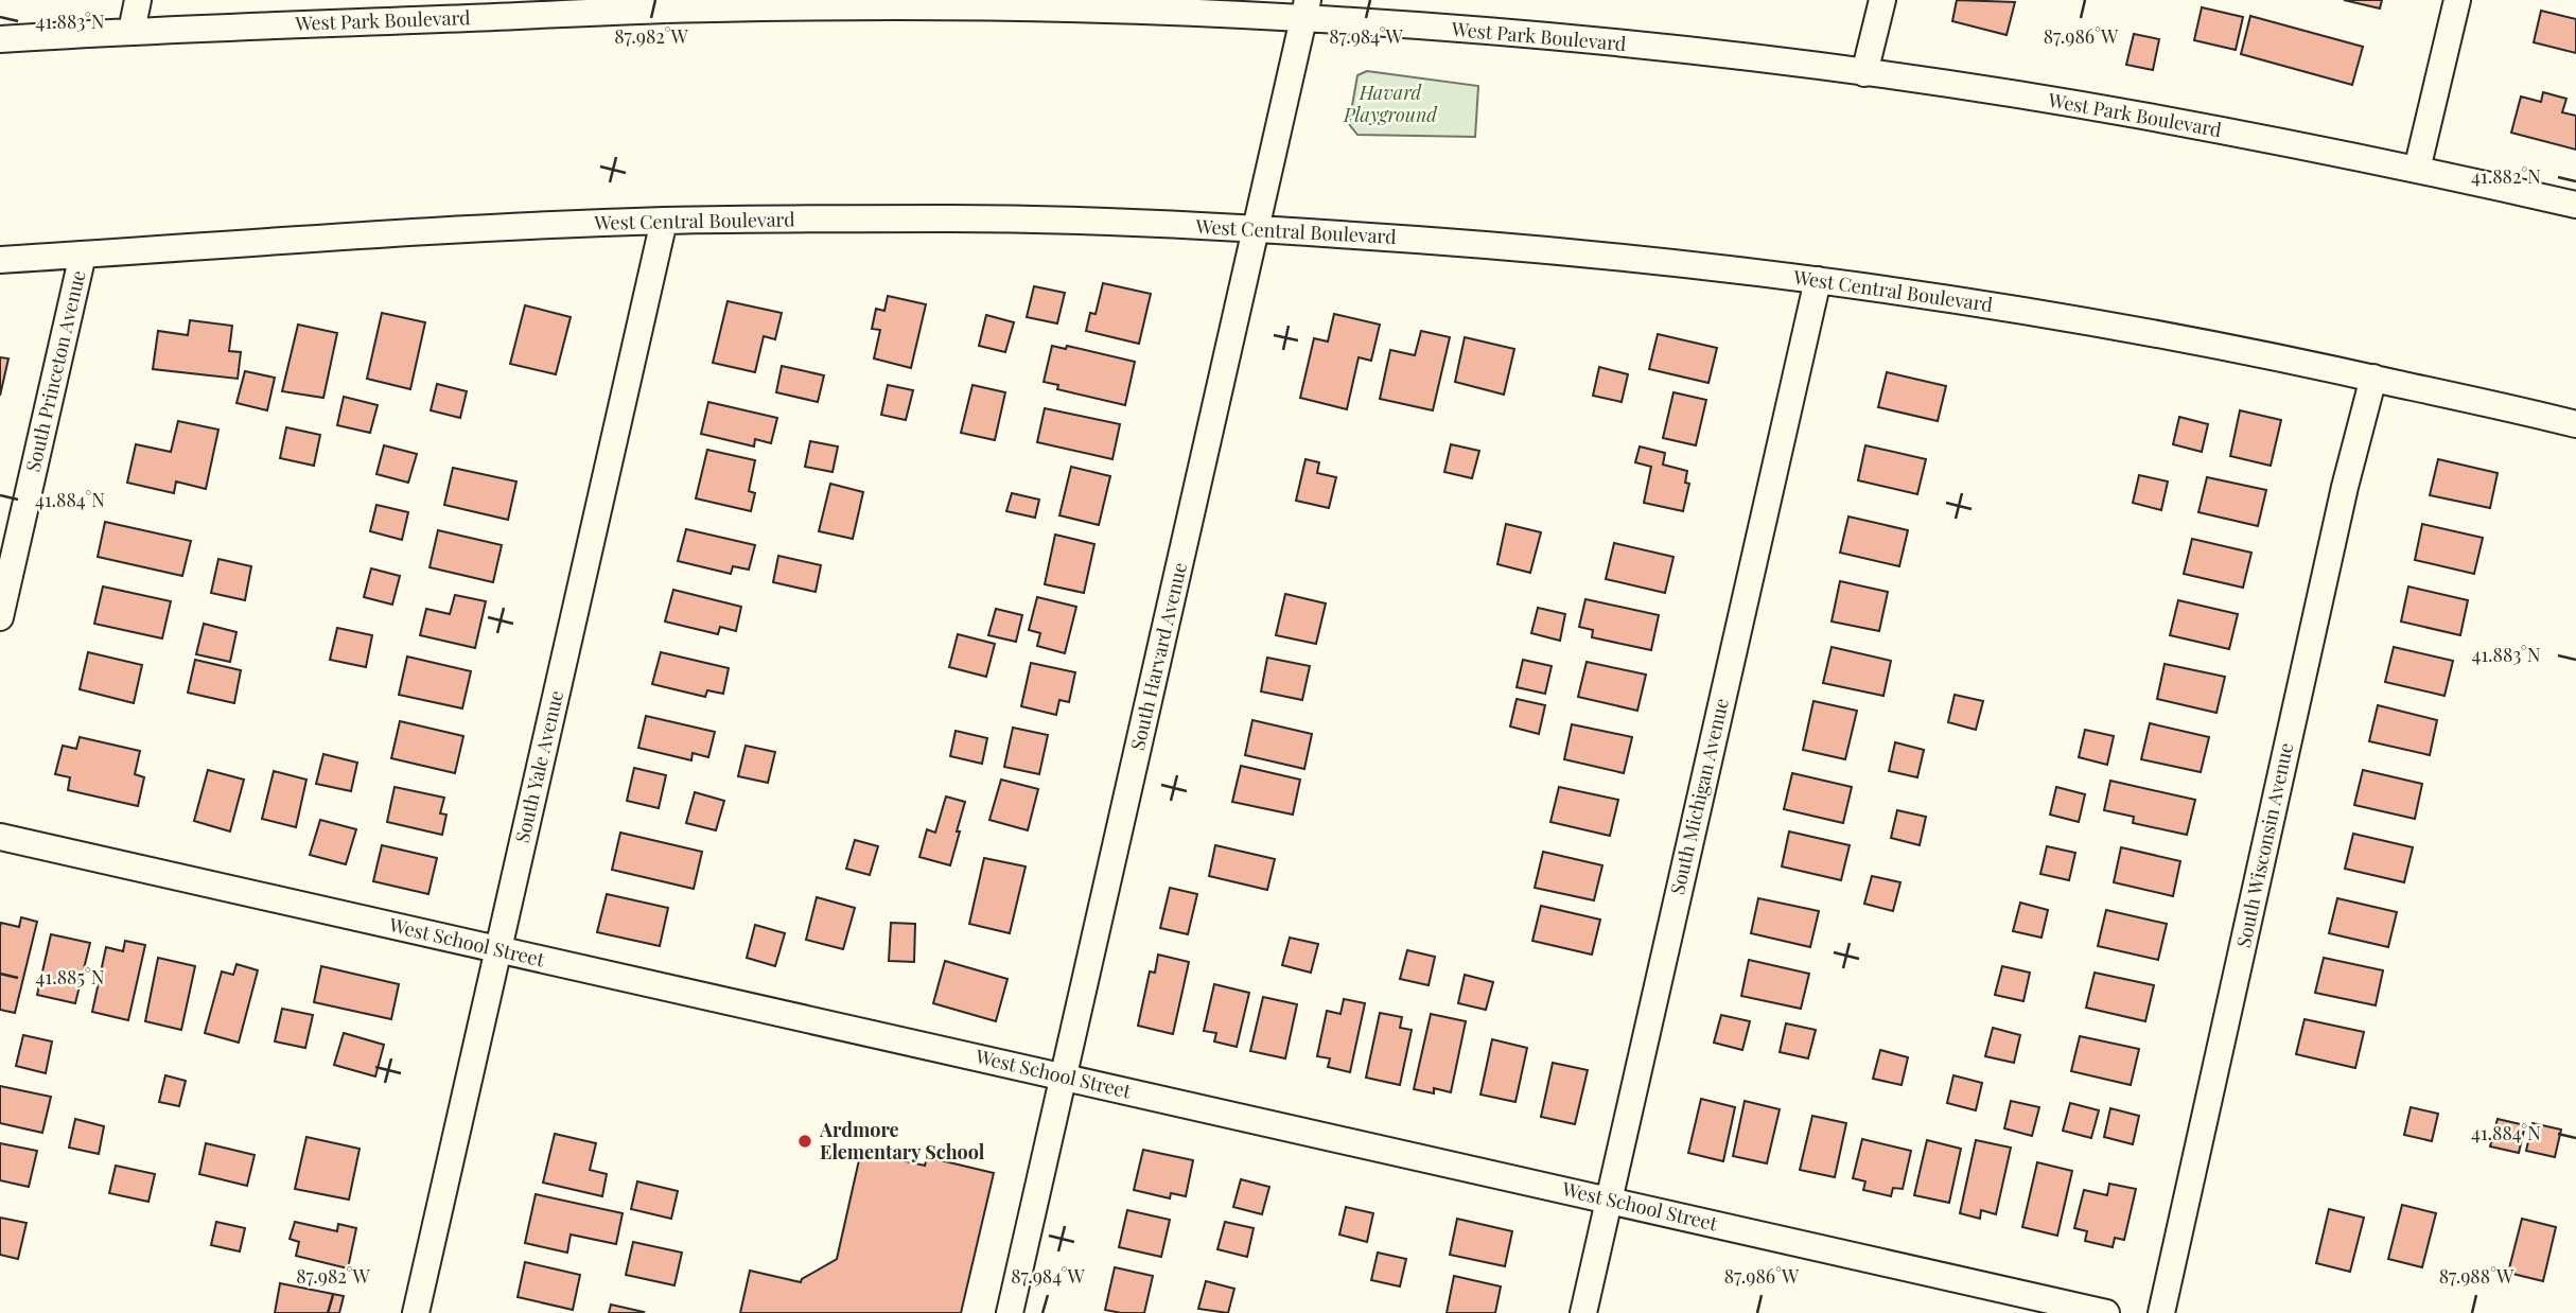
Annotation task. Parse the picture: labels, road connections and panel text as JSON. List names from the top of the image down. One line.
{"streets":{"street":["West Park Boulevard","West Central Boulevard","South Princeton Avenue","South Harvard Avenue","South Yale Avenue","South Michigan Avenue","South Wisconsin Avenue","West School Street"]},"crossings":[["West Park Boulevard","South Harvard Avenue"],["West Central Boulevard","South Princeton Avenue"],["West Central Boulevard","South Harvard Avenue"],["West Central Boulevard","South Yale Avenue"],["West Central Boulevard","South Michigan Avenue"],["West Central Boulevard","South Wisconsin Avenue"],["South Harvard Avenue","West School Street"],["South Yale Avenue","West School Street"],["South Michigan Avenue","West School Street"]],"parks":["Havard Playground"],"places":["Ardmore Elementary School"],"coordinates":["41.883°N","87.982°W","87.984°W","87.986°W","41.882°N","41.884°N","41.885°N","87.988°W"]}
